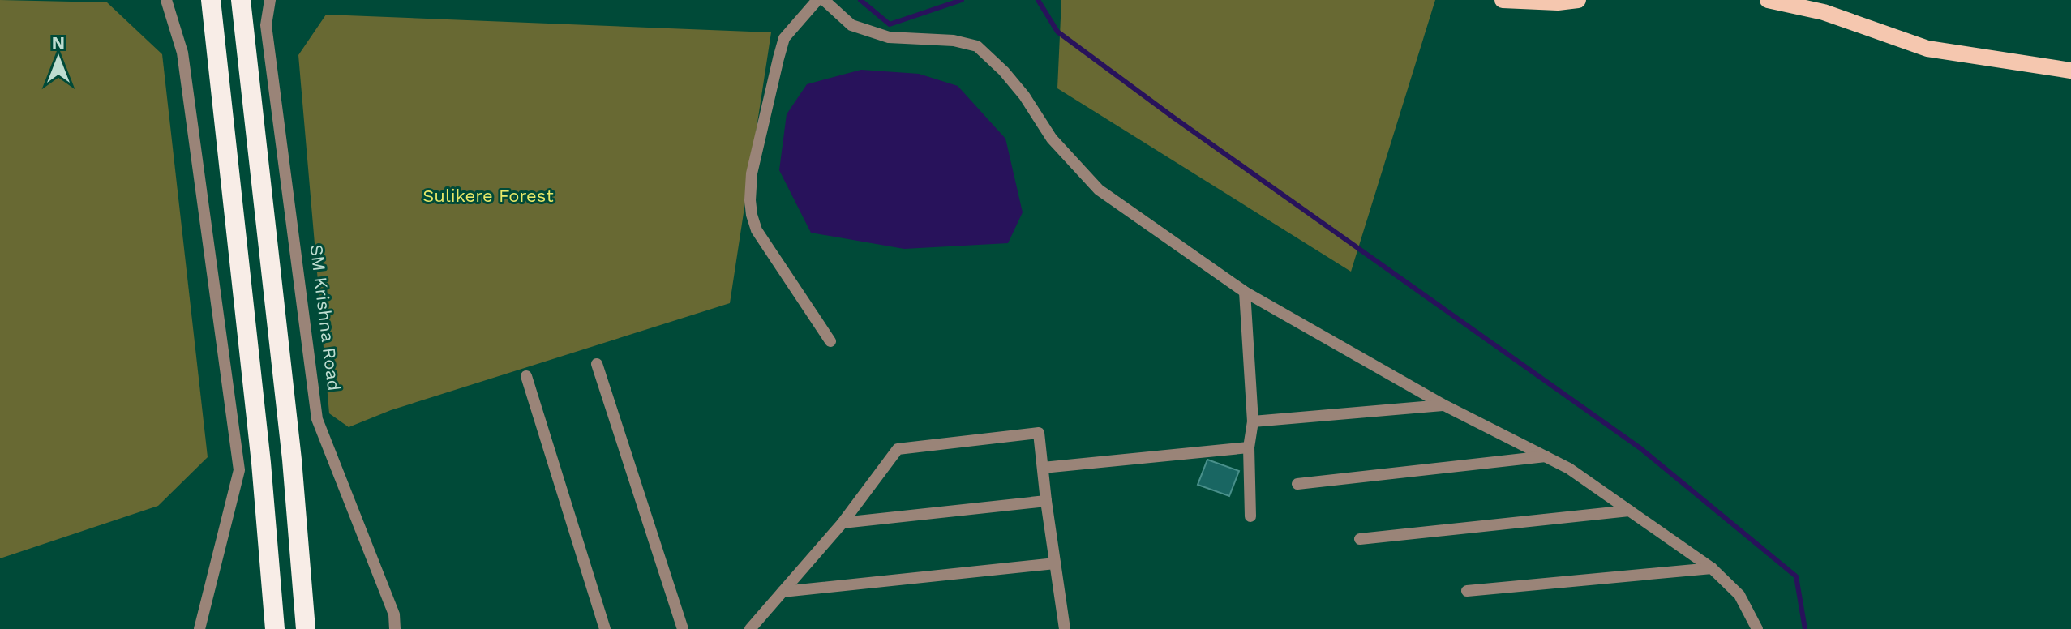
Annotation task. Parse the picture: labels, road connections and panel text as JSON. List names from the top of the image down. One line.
{"streets":{"street":["SM Krishna Road"]},"parks":["Sulikere Forest"],"north":"top"}
